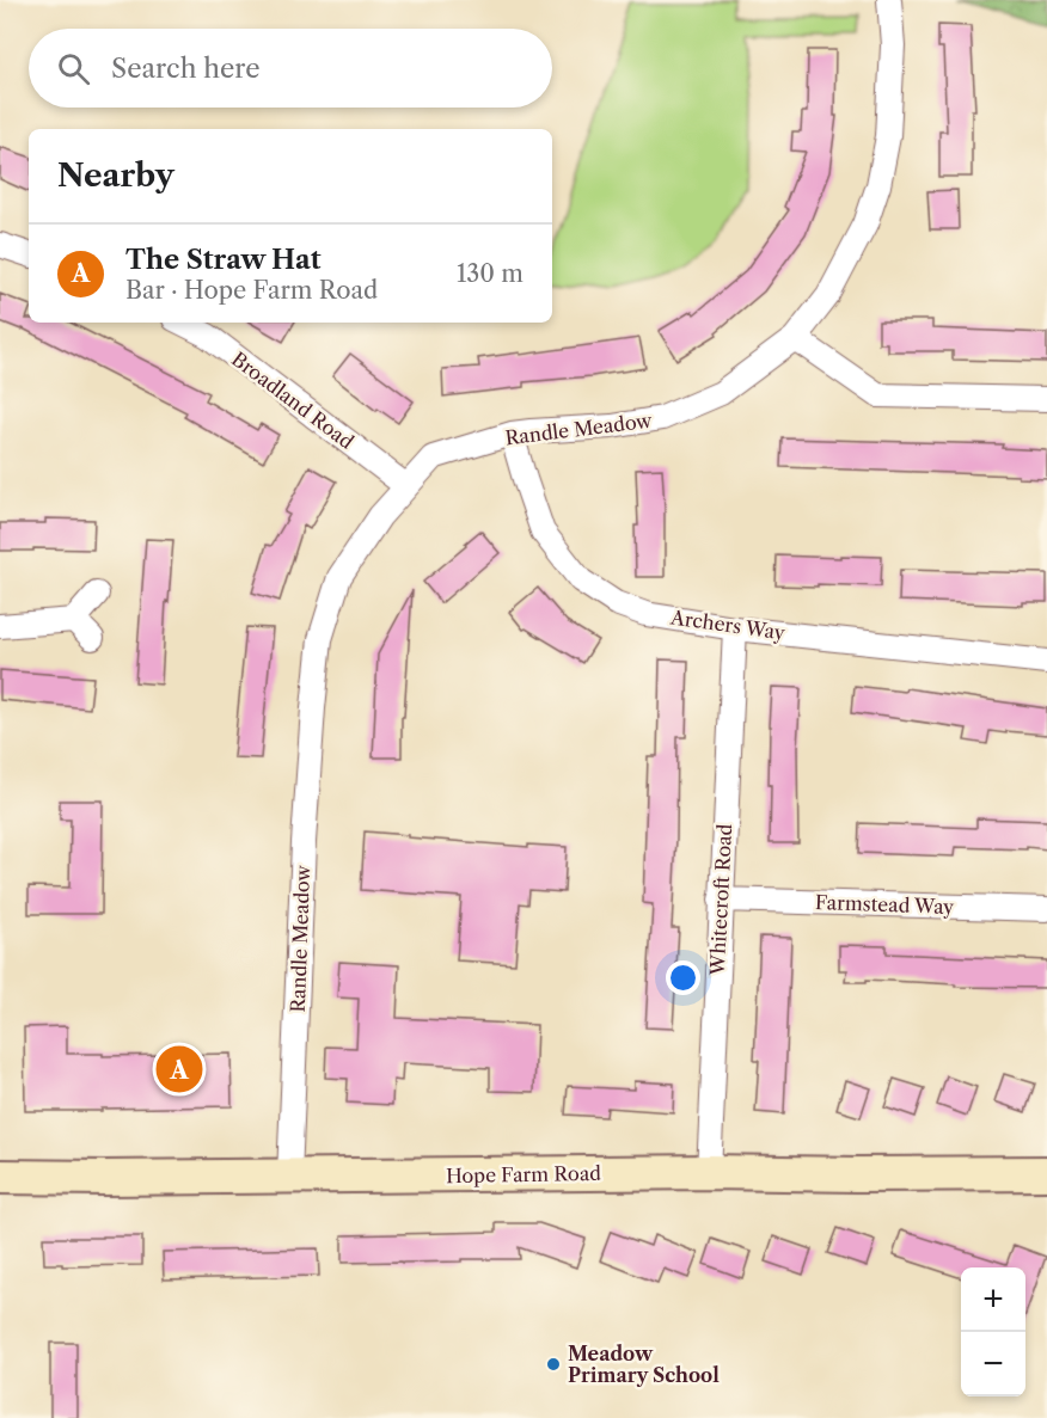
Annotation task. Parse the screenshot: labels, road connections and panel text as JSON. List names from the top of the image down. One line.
{"streets":{"street":["Broadland Road","Randle Meadow","Archers Way","Whitecroft Road","Farmstead Way","Hope Farm Road"]},"crossings":[["Broadland Road","Randle Meadow"],["Randle Meadow","Archers Way"],["Randle Meadow","Hope Farm Road"],["Archers Way","Whitecroft Road"],["Whitecroft Road","Farmstead Way"],["Whitecroft Road","Hope Farm Road"]],"places":["Meadow Primary School"],"page":{"search":"Search here","heading":"Nearby","list":[{"mark":"A","name":"The Straw Hat","note":"Bar · Hope Farm Road","value":"130 m"}],"pins":"A","map_buttons":["+","−"]}}
